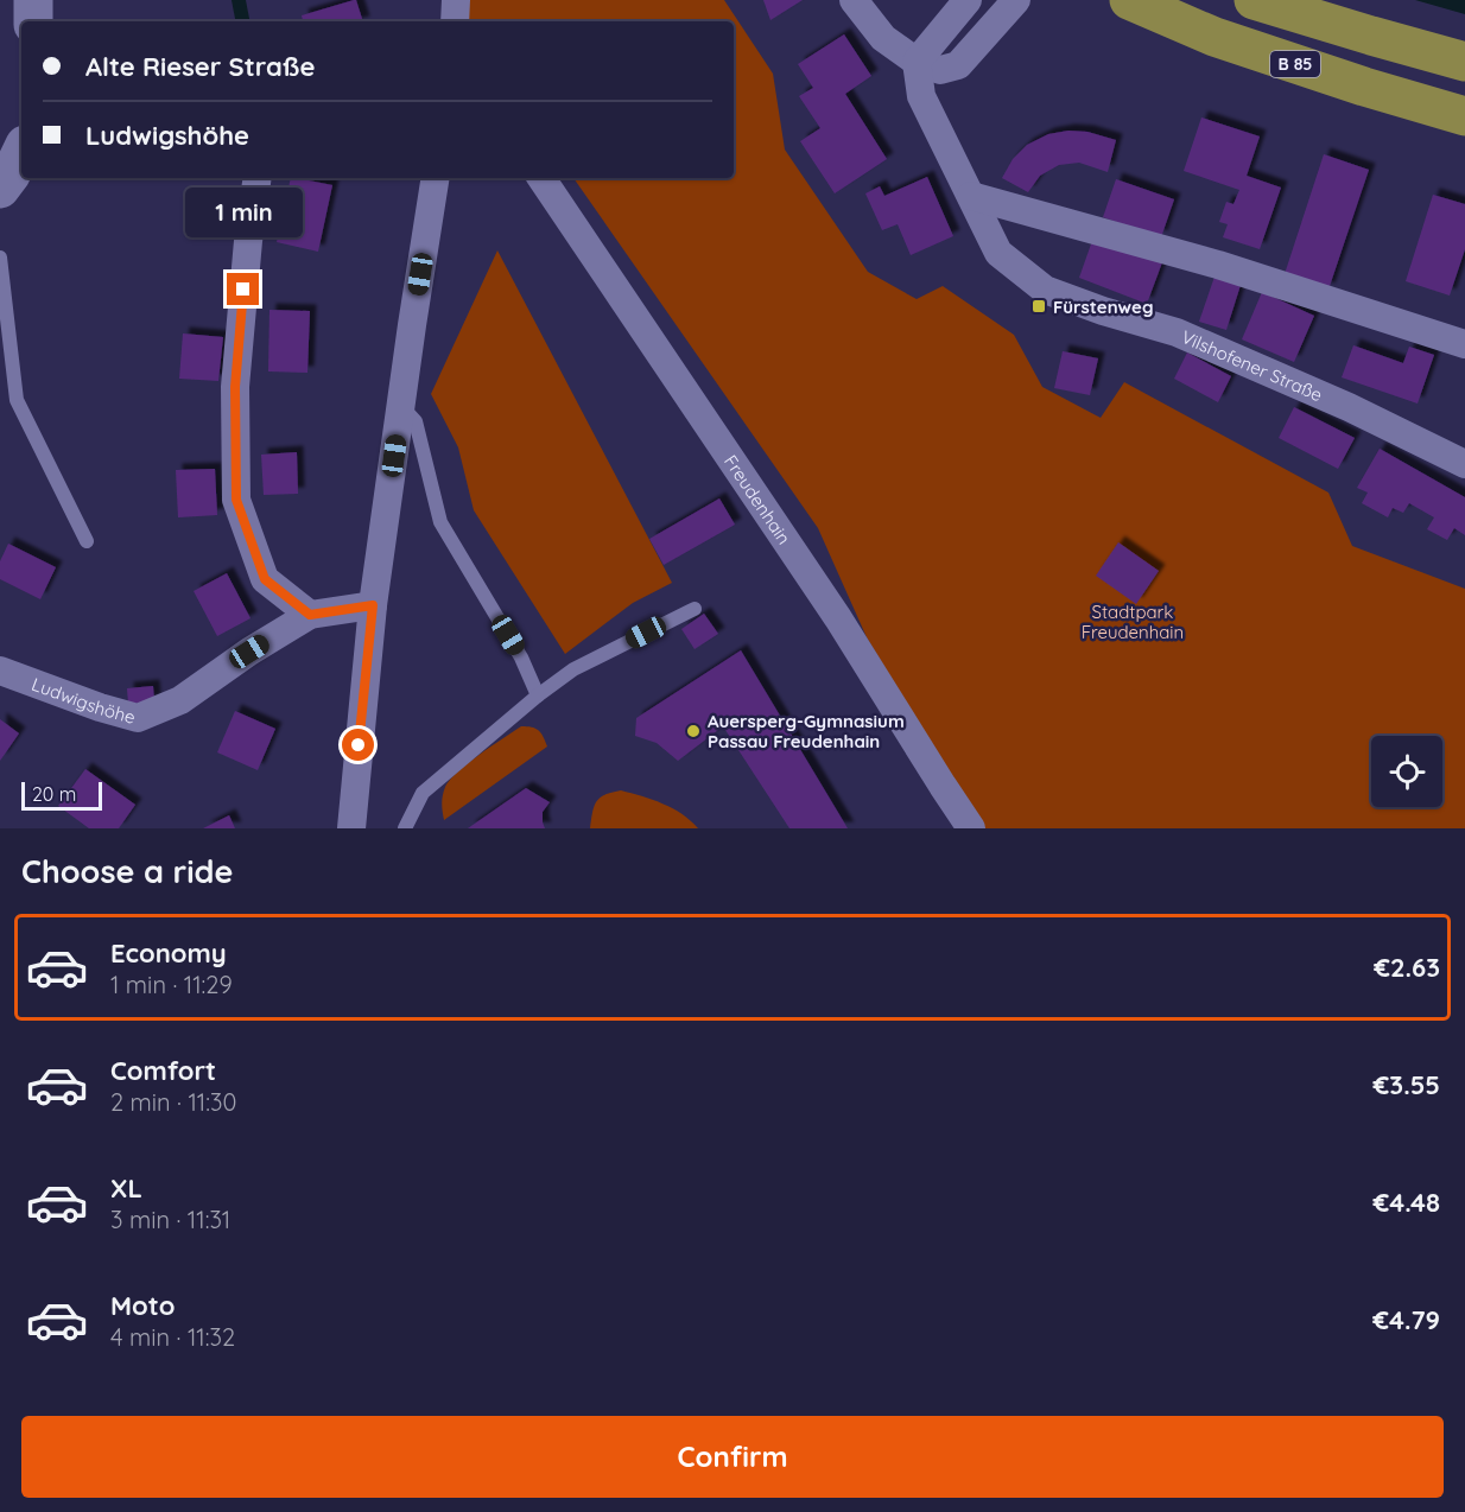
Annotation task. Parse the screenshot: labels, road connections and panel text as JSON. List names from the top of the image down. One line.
{"streets":{"main road":["B 85"],"street":["Vilshofener Straße","Freudenhain","Ludwigshöhe"]},"parks":["Stadtpark Freudenhain"],"places":{"transit":["Fürstenweg"],"other":["Auersperg-Gymnasium Passau Freudenhain"]},"scale_bar":"20 m","page":{"banner":["Alte Rieser Straße","Ludwigshöhe"],"bubble":"1 min","scale":"20 m","heading":"Choose a ride","list":[{"name":"Economy","note":"1 min · 11:29","value":"€2.63"},{"name":"Comfort","note":"2 min · 11:30","value":"€3.55"},{"name":"XL","note":"3 min · 11:31","value":"€4.48"},{"name":"Moto","note":"4 min · 11:32","value":"€4.79"}],"buttons":"Confirm"}}
